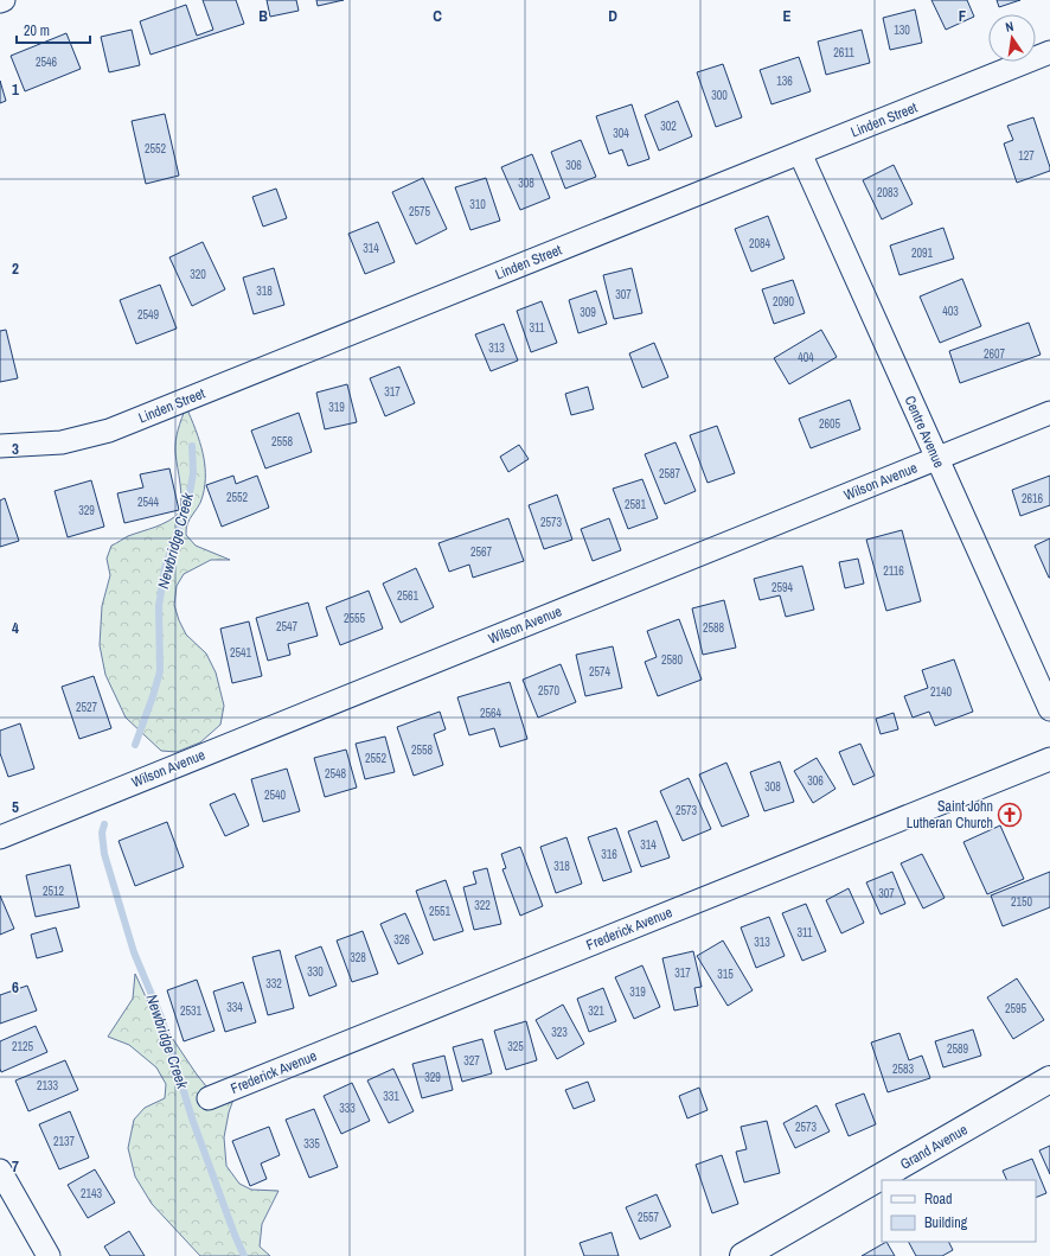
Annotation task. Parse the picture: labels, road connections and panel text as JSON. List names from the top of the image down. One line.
{"streets":{"street":["Linden Street","Centre Avenue","Wilson Avenue","Frederick Avenue","Grand Avenue"]},"crossings":[["Linden Street","Centre Avenue"],["Centre Avenue","Wilson Avenue"]],"water":["Newbridge Creek"],"places":{"church":["Saint John Lutheran Church"]},"house_numbers":["130","2611","2546","136","300","302","304","2552","127","306","308","2083","310","2575","2084","314","2091","320","318","307","2090","403","309","2549","311","313","2607","404","317","319","2605","2558","2587","2552","2616","2544","2581","329","2573","2567","2116","2594","2561","2555","2547","2588","2541","2580","2574","2570","2140","2527","2564","2558","2552","2548","306","308","2540","2573","314","316","318","2512","307","2150","322","2551","311","326","313","328","330","317","315","332","319","334","2595","2531","321","323","2125","325","2589","327","2583","329","2133","331","333","2573","2137","335","2143","2557"],"legend":["Road","Building"],"scale_bar":"20 m","north":"top","grid":{"columns":["B","C","D","E","F"],"rows":["1","2","3","4","5","6","7"]}}
